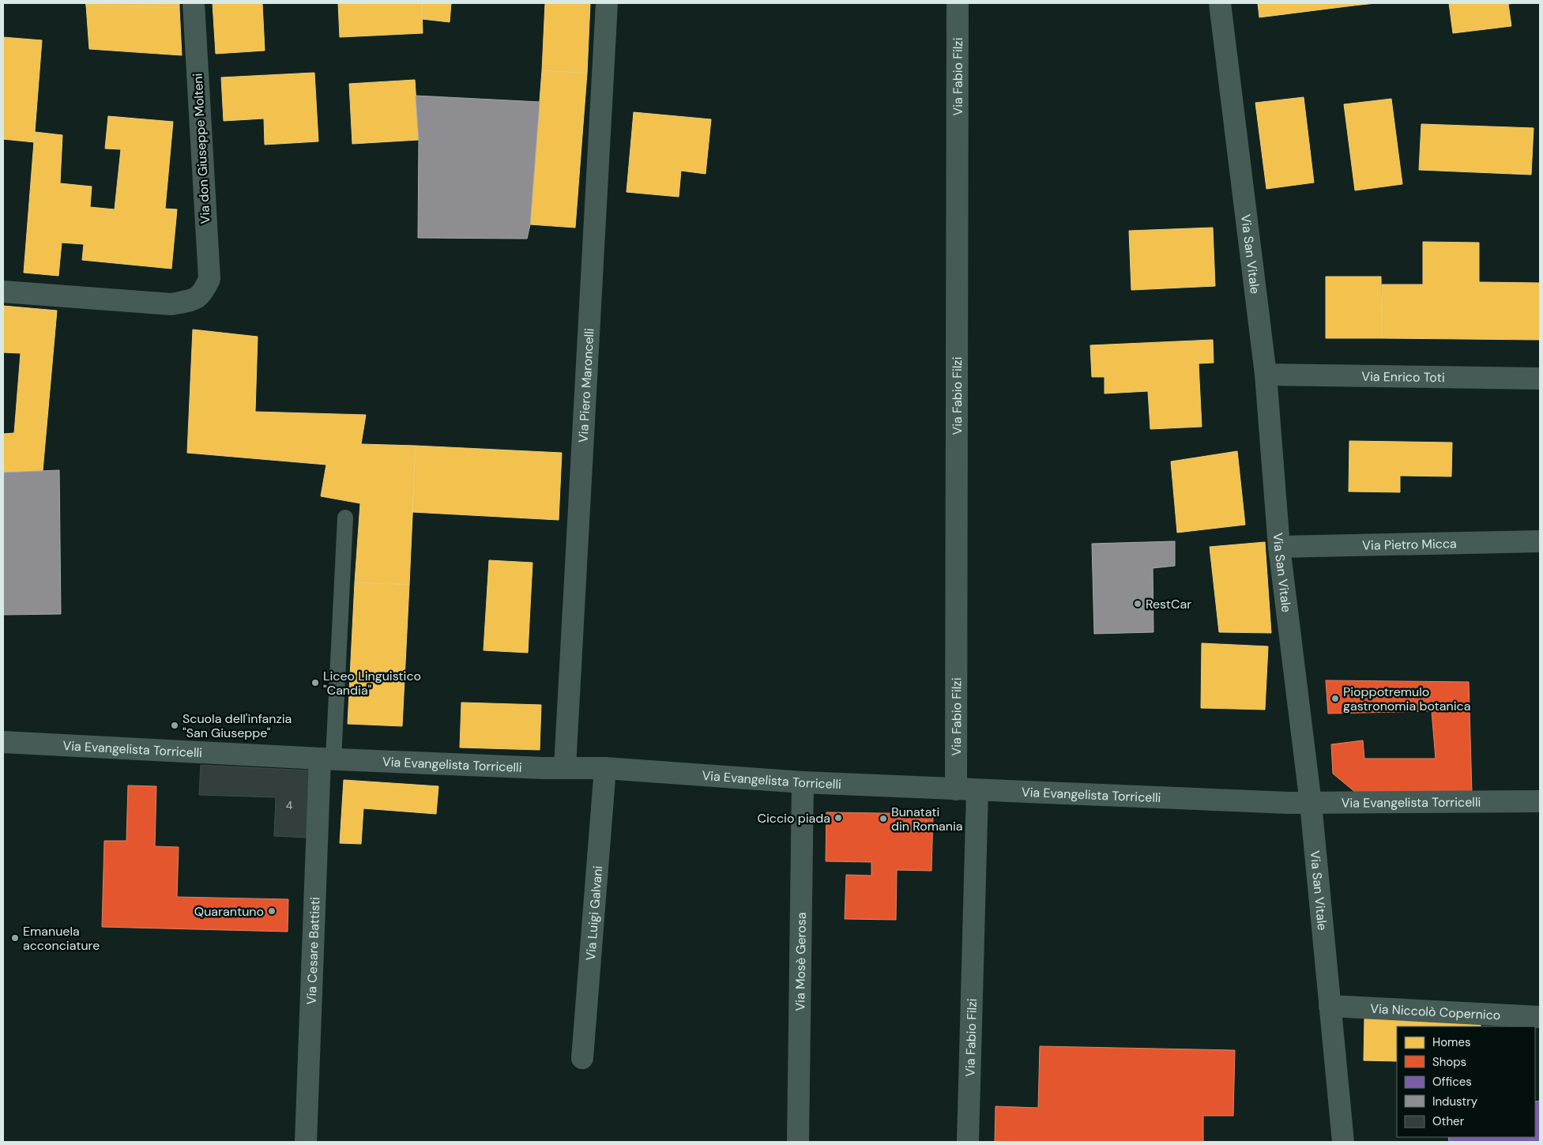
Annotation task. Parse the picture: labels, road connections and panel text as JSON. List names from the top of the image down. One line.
{"streets":{"street":["Via Fabio Filzi","Via don Giuseppe Molteni","Via San Vitale","Via Enrico Toti","Via Piero Maroncelli","Via Pietro Micca","Via Evangelista Torricelli","Via Luigi Galvani","Via Cesare Battisti","Via Mosè Gerosa","Via Niccolò Copernico"]},"crossings":[["Via Fabio Filzi","Via Evangelista Torricelli"],["Via San Vitale","Via Enrico Toti"],["Via San Vitale","Via Pietro Micca"],["Via San Vitale","Via Evangelista Torricelli"],["Via San Vitale","Via Niccolò Copernico"],["Via Piero Maroncelli","Via Evangelista Torricelli"],["Via Evangelista Torricelli","Via Luigi Galvani"],["Via Evangelista Torricelli","Via Cesare Battisti"],["Via Evangelista Torricelli","Via Mosè Gerosa"]],"places":["RestCar","Liceo Linguistico \"Candia\"","Pioppotremulo gastronomia botanica","Scuola dell'infanzia \"San Giuseppe\"","Ciccio piada","Bunatati din Romania","Quarantuno","Emanuela acconciature"],"house_numbers":["4"],"legend":["Homes","Shops","Offices","Industry","Other"]}
